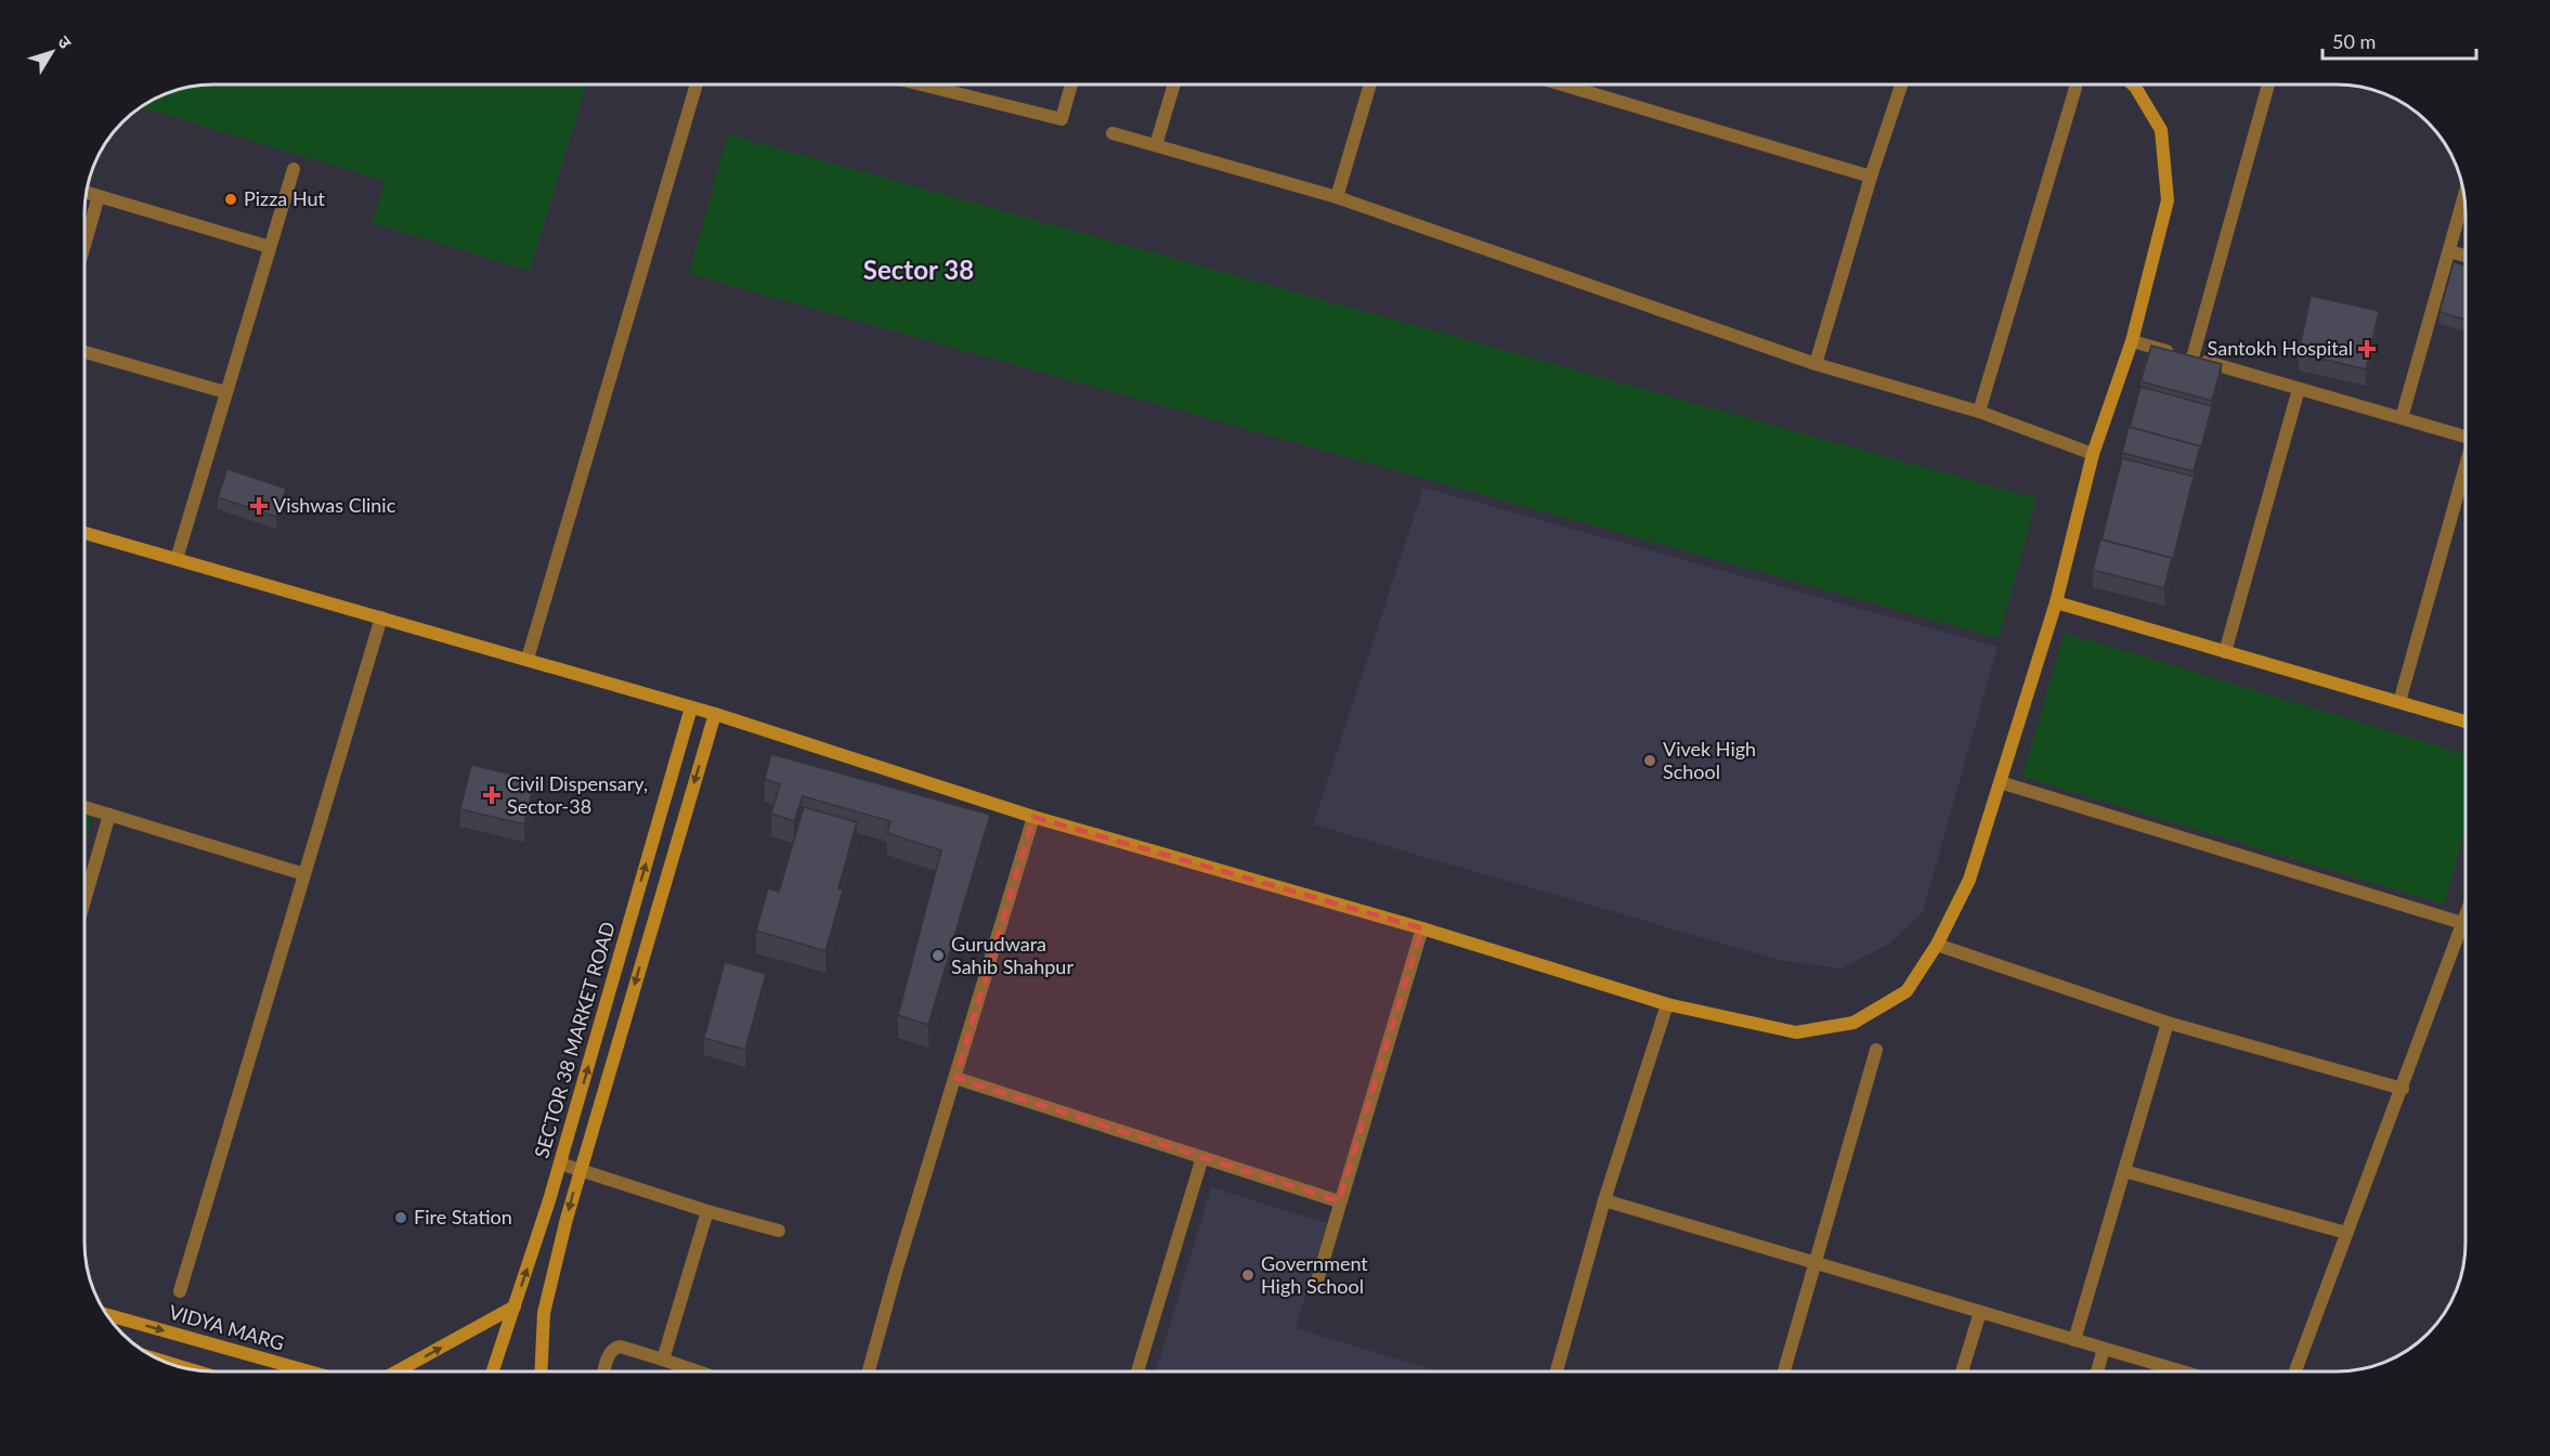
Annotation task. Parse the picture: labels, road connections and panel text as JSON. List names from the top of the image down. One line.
{"streets":{"street":["SECTOR 38 MARKET ROAD","VIDYA MARG"]},"one_way":["VIDYA MARG"],"districts":["Sector 38"],"places":{"other":["Pizza Hut","Vivek High School","Gurudwara Sahib Shahpur","Fire Station","Government High School"],"health":["Santokh Hospital","Vishwas Clinic","Civil Dispensary, Sector-38"]},"scale_bar":"50 m","north":"top right"}
